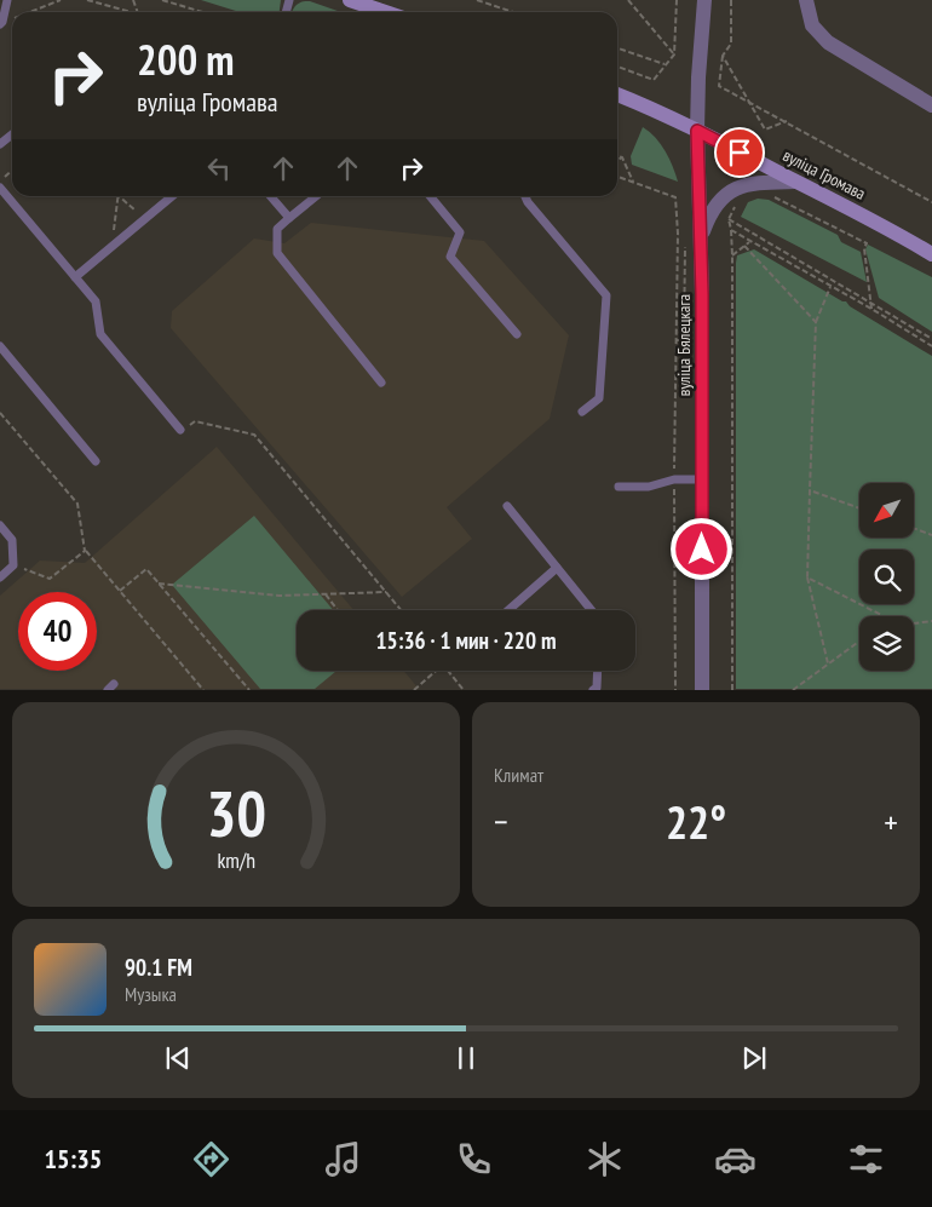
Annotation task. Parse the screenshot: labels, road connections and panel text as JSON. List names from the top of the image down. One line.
{"streets":{"main road":["вуліца Громава"],"street":["вуліца Бялецкага"]},"crossings":[["вуліца Громава","вуліца Бялецкага"]],"north":"bottom left","page":{"turn":["200 m","вуліца Громава"],"limit":"40","trip":"15:36 · 1 мин · 220 m","tile":"Климат","heat":["−","22°","+"],"song":["90.1 FM","Музыка"],"tabs":"15:35","gauge":["30","km/h"]}}
